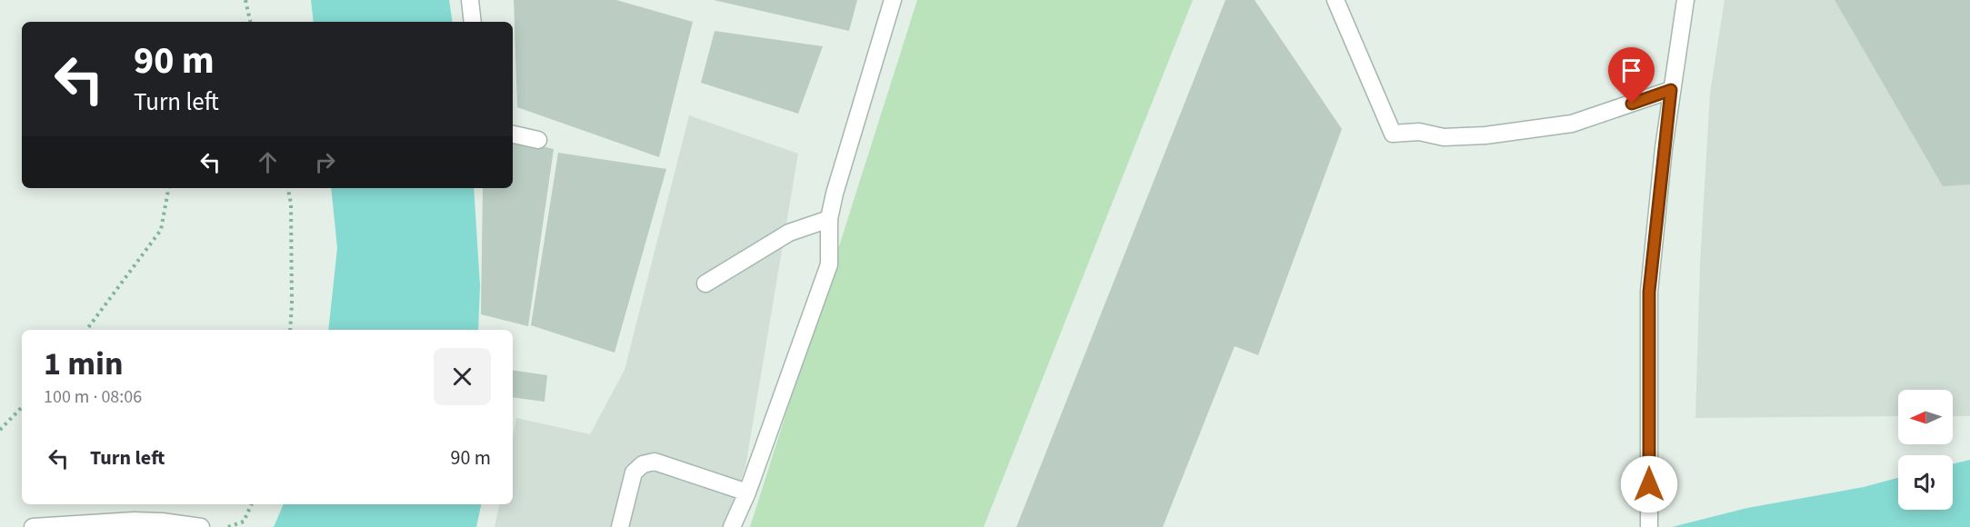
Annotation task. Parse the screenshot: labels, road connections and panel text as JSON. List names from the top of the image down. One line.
{"north":"left","page":{"turn":["90 m","Turn left"],"heading":["1 min","100 m · 08:06"],"list":[{"name":"Turn left","value":"90 m"}]}}
